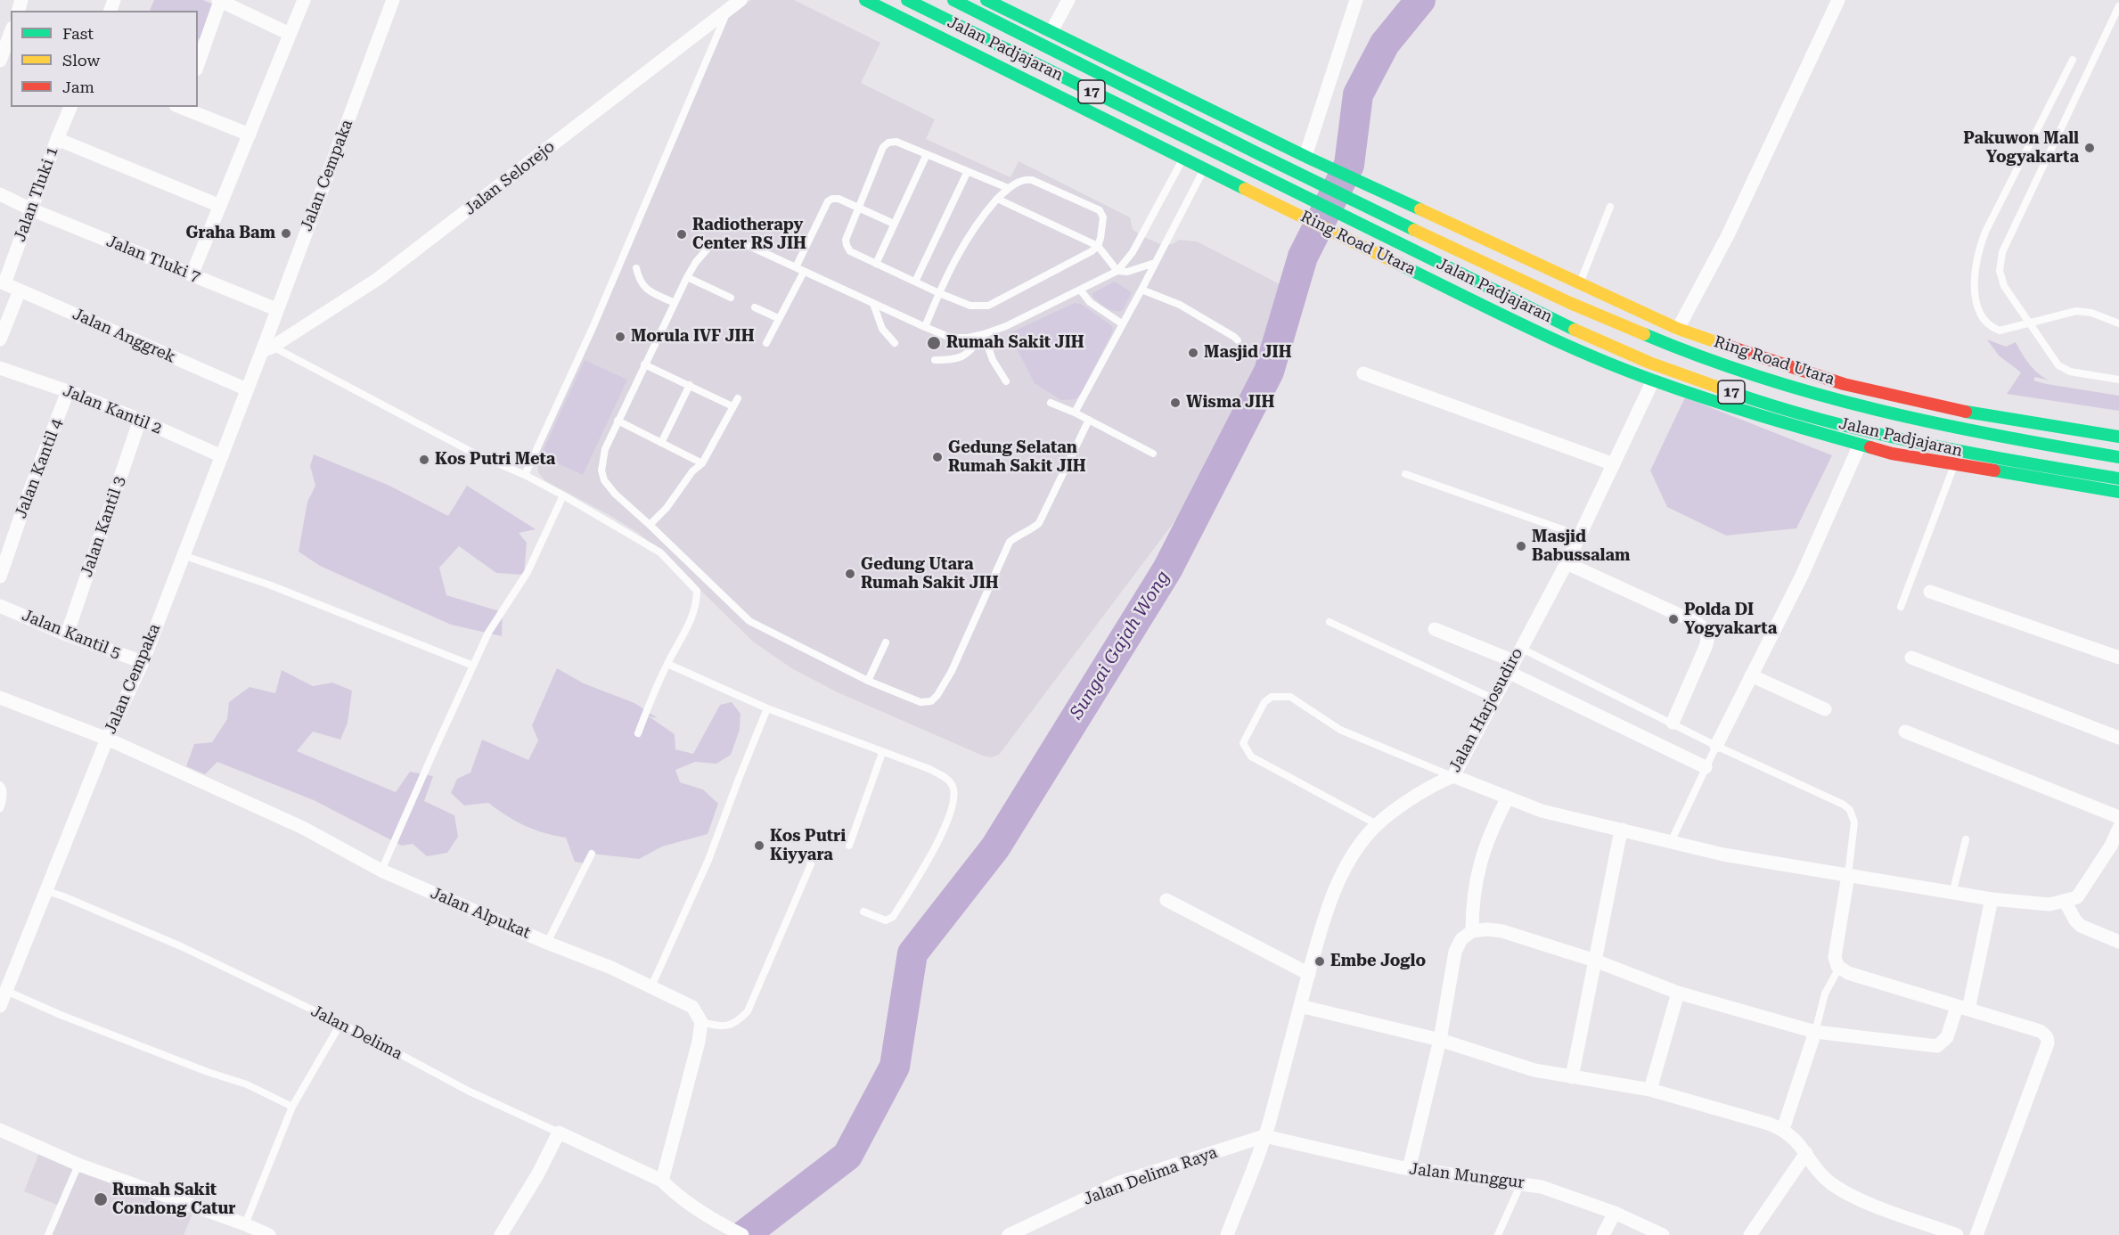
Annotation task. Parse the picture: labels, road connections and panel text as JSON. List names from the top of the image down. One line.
{"streets":{"main road":["Jalan Padjajaran","17","Ring Road Utara"],"street":["Jalan Cempaka","Jalan Selorejo","Jalan Tluki 1","Jalan Tluki 7","Jalan Anggrek","Jalan Kantil 2","Jalan Kantil 4","Jalan Kantil 3","Jalan Kantil 5","Jalan Harjosudiro","Jalan Alpukat","Jalan Delima","Jalan Delima Raya","Jalan Munggur"]},"crossings":[["Jalan Cempaka","Jalan Selorejo"],["Jalan Cempaka","Jalan Tluki 7"],["Jalan Cempaka","Jalan Anggrek"],["Jalan Cempaka","Jalan Kantil 2"],["Jalan Cempaka","Jalan Kantil 5"],["Jalan Cempaka","Jalan Alpukat"],["Jalan Cempaka","Jalan Delima"],["Jalan Tluki 1","Jalan Tluki 7"],["Jalan Tluki 1","Jalan Anggrek"],["Ring Road Utara","Jalan Harjosudiro"],["Jalan Kantil 2","Jalan Kantil 4"],["Jalan Kantil 2","Jalan Kantil 3"],["Jalan Kantil 3","Jalan Kantil 5"],["Jalan Harjosudiro","Jalan Delima Raya"],["Jalan Harjosudiro","Jalan Munggur"],["Jalan Delima Raya","Jalan Munggur"]],"water":["Sungai Gajah Wong"],"places":["Pakuwon Mall Yogyakarta","Graha Bam","Radiotherapy Center RS JIH","Morula IVF JIH","Rumah Sakit JIH","Masjid JIH","Wisma JIH","Gedung Selatan Rumah Sakit JIH","Kos Putri Meta","Masjid Babussalam","Gedung Utara Rumah Sakit JIH","Polda DI Yogyakarta","Kos Putri Kiyyara","Embe Joglo","Rumah Sakit Condong Catur"],"legend":["Fast","Slow","Jam"]}
